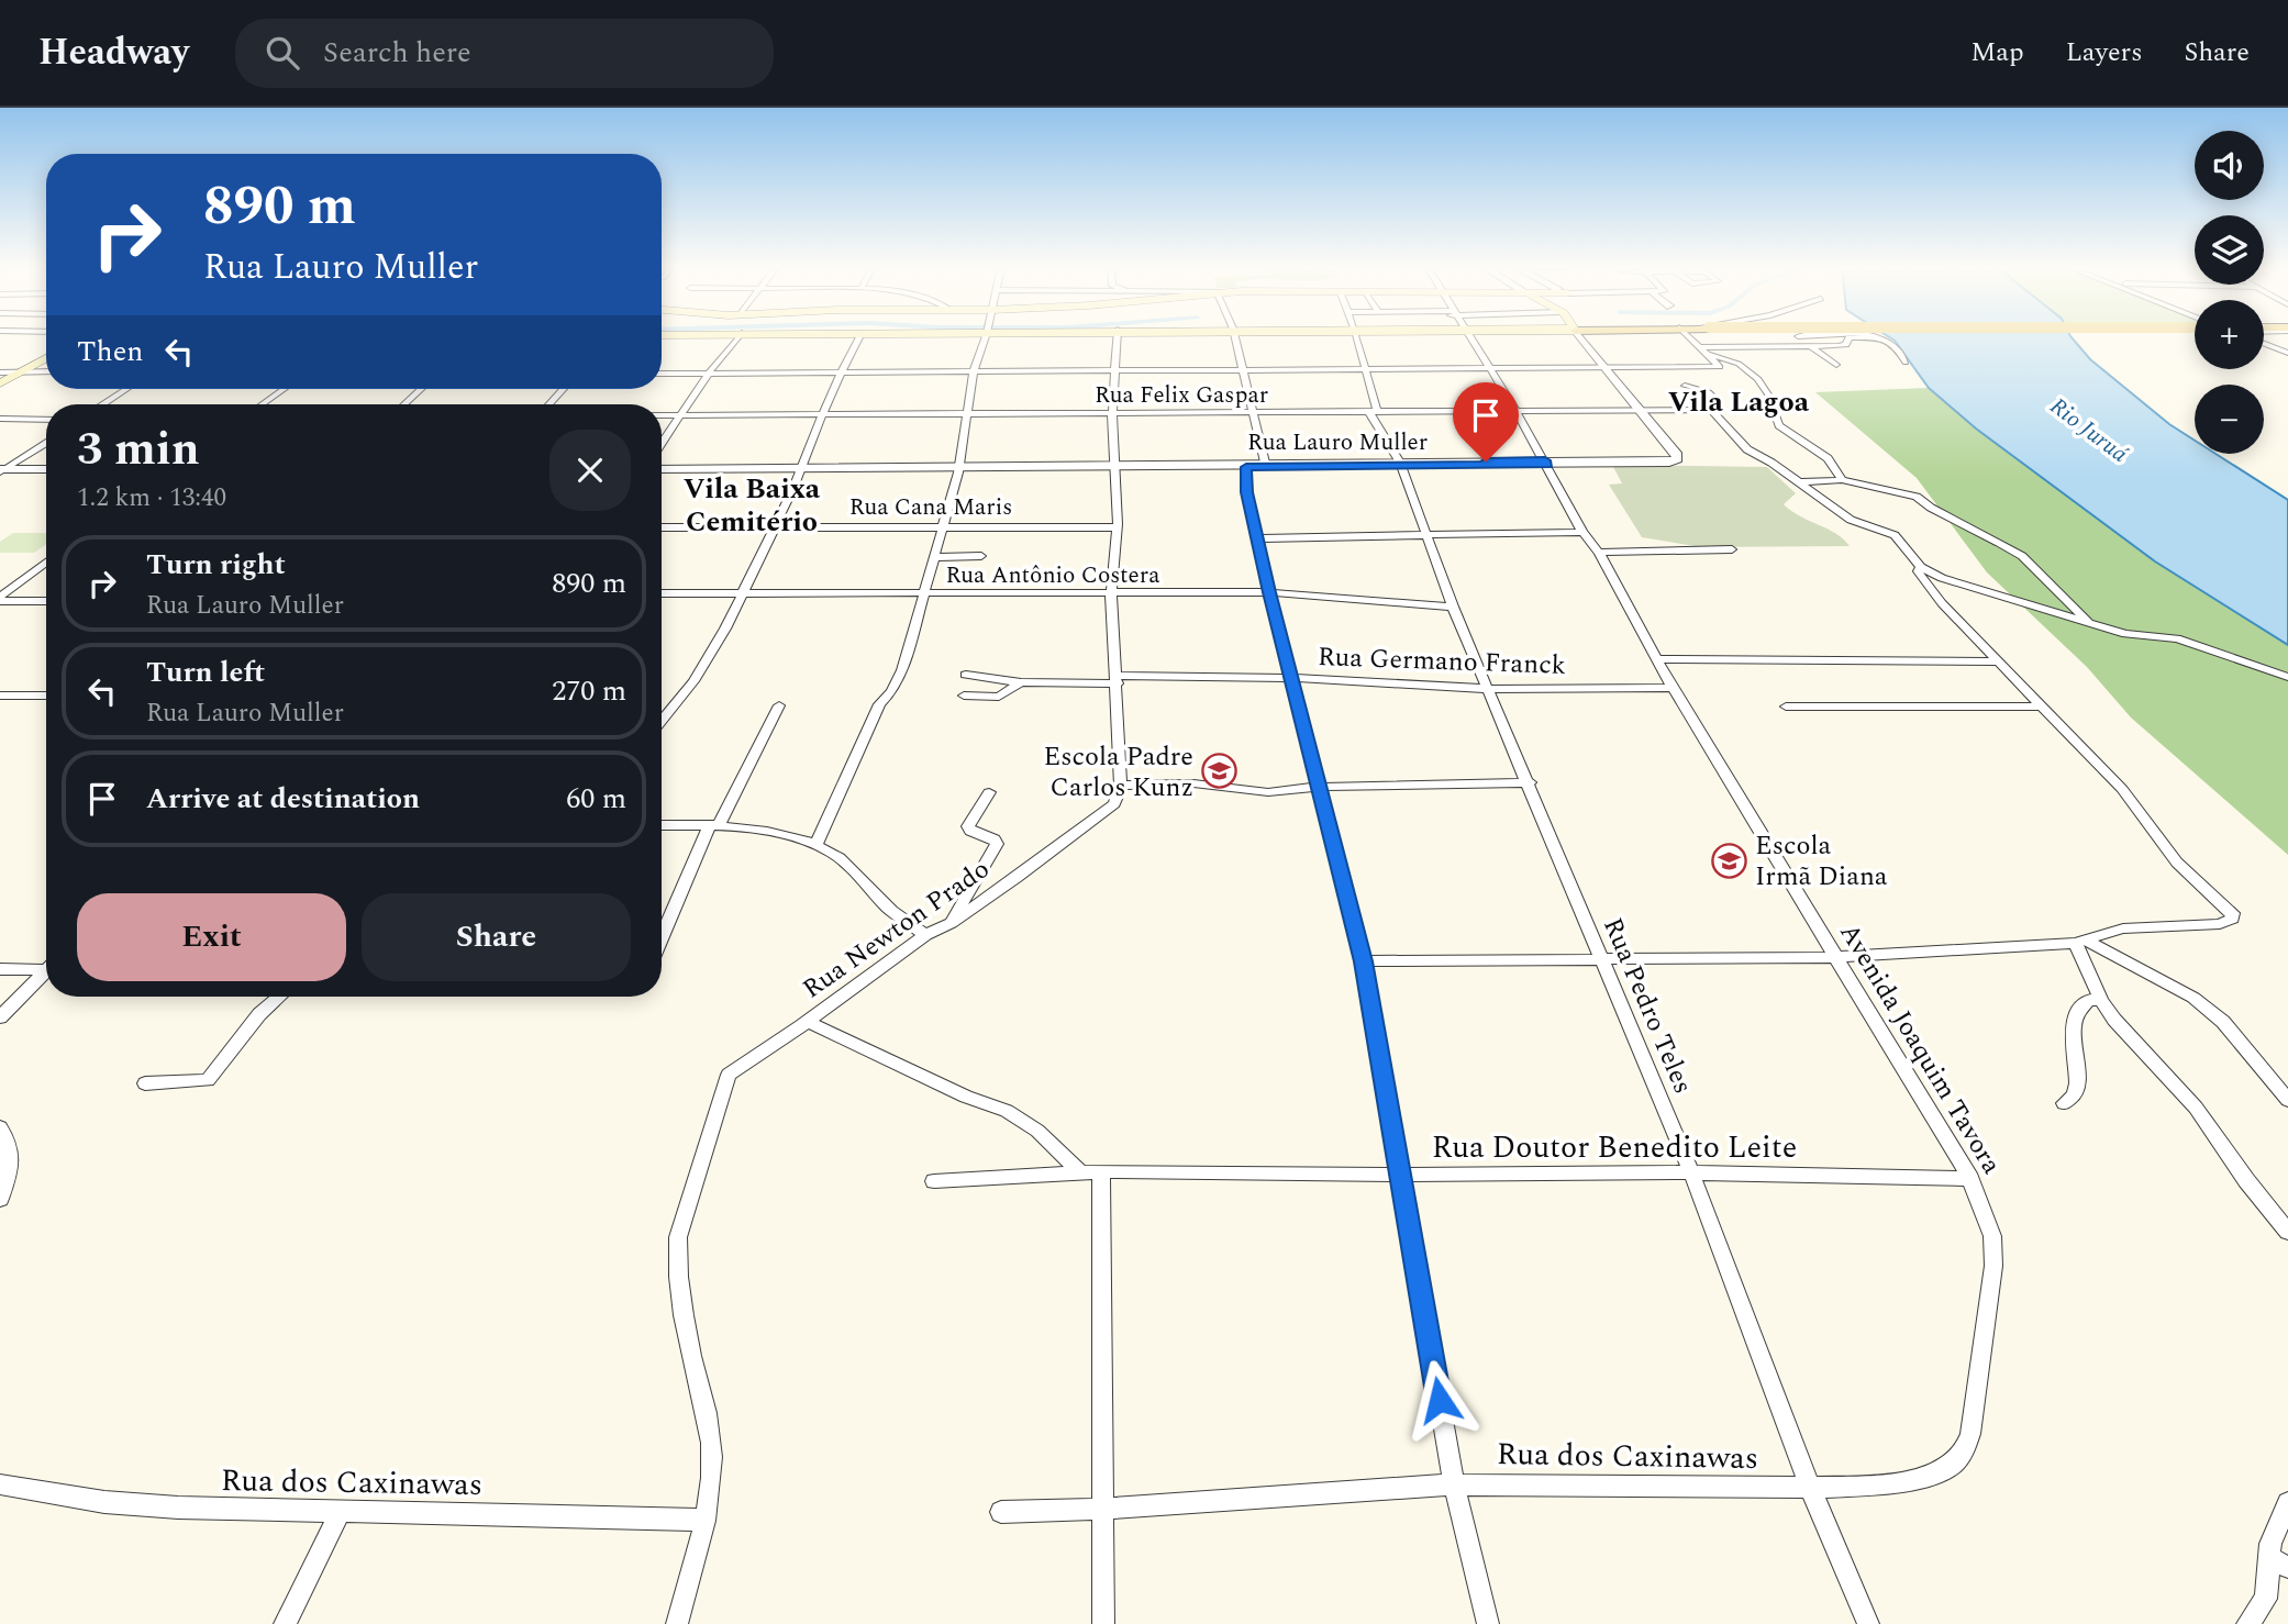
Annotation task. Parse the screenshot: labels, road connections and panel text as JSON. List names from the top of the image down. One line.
{"streets":{"street":["Rua Felix Gaspar","Rua Lauro Muller","Rua Cana Maris","Rua Antônio Costera","Rua Germano Franck","Rua Newton Prado","Rua Pedro Teles","Avenida Joaquim Tavora","Rua Doutor Benedito Leite","Rua dos Caxinawas"]},"crossings":[["Rua Felix Gaspar","Rua Lauro Muller"],["Rua Felix Gaspar","Rua Pedro Teles"],["Rua Felix Gaspar","Avenida Joaquim Tavora"],["Rua Lauro Muller","Rua Pedro Teles"],["Rua Lauro Muller","Avenida Joaquim Tavora"],["Rua Antônio Costera","Rua Pedro Teles"],["Rua Germano Franck","Rua Pedro Teles"],["Rua Germano Franck","Avenida Joaquim Tavora"],["Rua Newton Prado","Rua dos Caxinawas"],["Rua Pedro Teles","Rua Doutor Benedito Leite"],["Rua Pedro Teles","Rua dos Caxinawas"],["Avenida Joaquim Tavora","Rua Doutor Benedito Leite"],["Avenida Joaquim Tavora","Rua dos Caxinawas"]],"districts":["Vila Lagoa","Vila Baixa Cemitério"],"water":["Rio Juruá"],"places":{"school or university":["Escola Padre Carlos Kunz","Escola Irmã Diana"]},"page":{"header":"Headway","search":"Search here","nav":["Map","Layers","Share"],"map_buttons":["+","−"],"turn":["890 m","Rua Lauro Muller"],"then":"Then","heading":["3 min","1.2 km · 13:40"],"list":[{"name":"Turn right","note":"Rua Lauro Muller","value":"890 m"},{"name":"Turn left","note":"Rua Lauro Muller","value":"270 m"},{"name":"Arrive at destination","value":"60 m"}],"buttons":["Exit","Share"]}}
